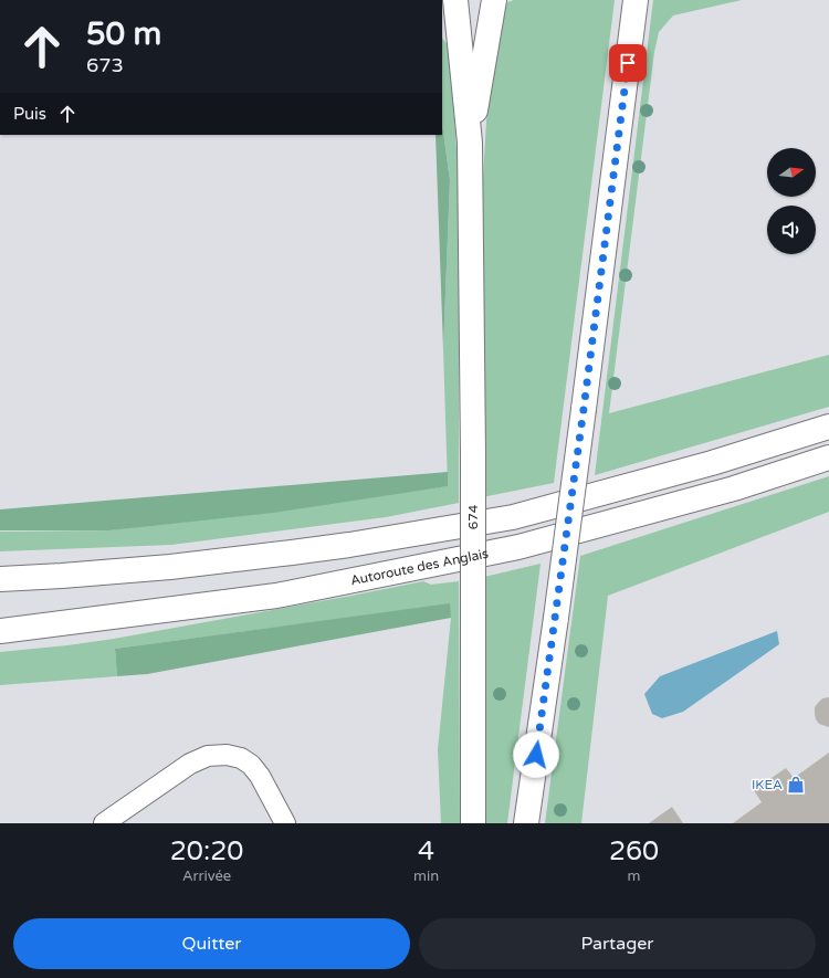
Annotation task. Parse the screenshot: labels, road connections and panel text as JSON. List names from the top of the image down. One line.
{"streets":{"main road":["674","Autoroute des Anglais"]},"places":{"shop":["IKEA"]},"north":"right","page":{"turn":["50 m","673"],"then":"Puis","eta":["20:20","Arrivée","4","min","260","m"],"buttons":["Quitter","Partager"]}}
